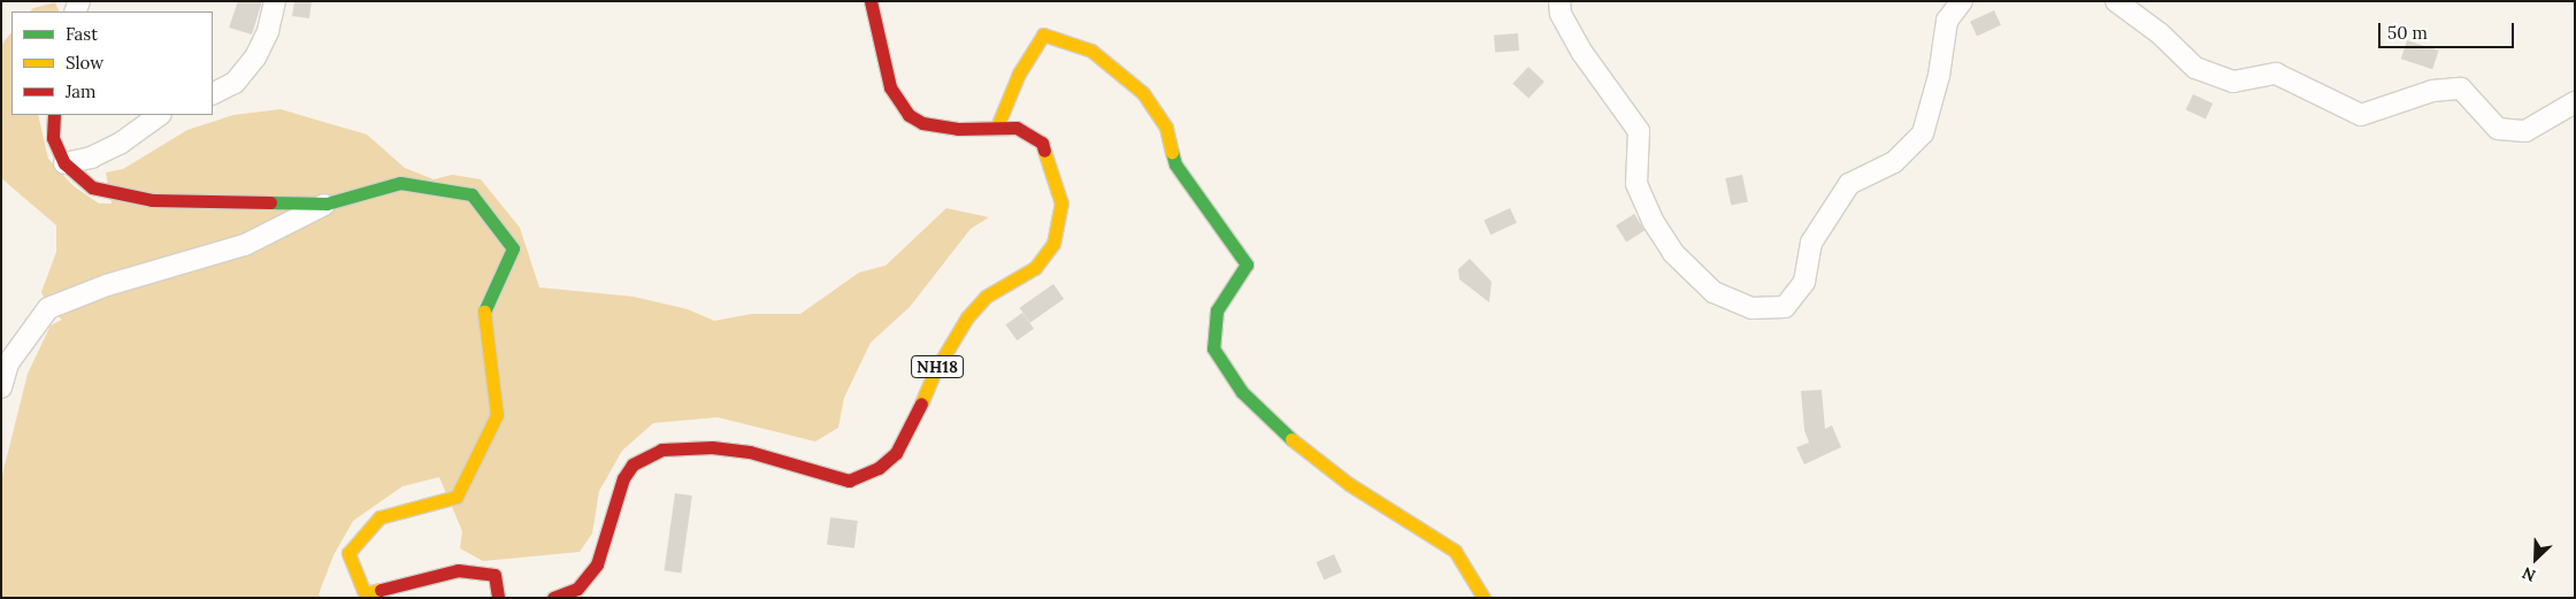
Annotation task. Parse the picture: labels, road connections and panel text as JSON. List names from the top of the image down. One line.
{"streets":{"street":["NH18"]},"legend":["Fast","Slow","Jam"],"scale_bar":"50 m","north":"bottom left"}
